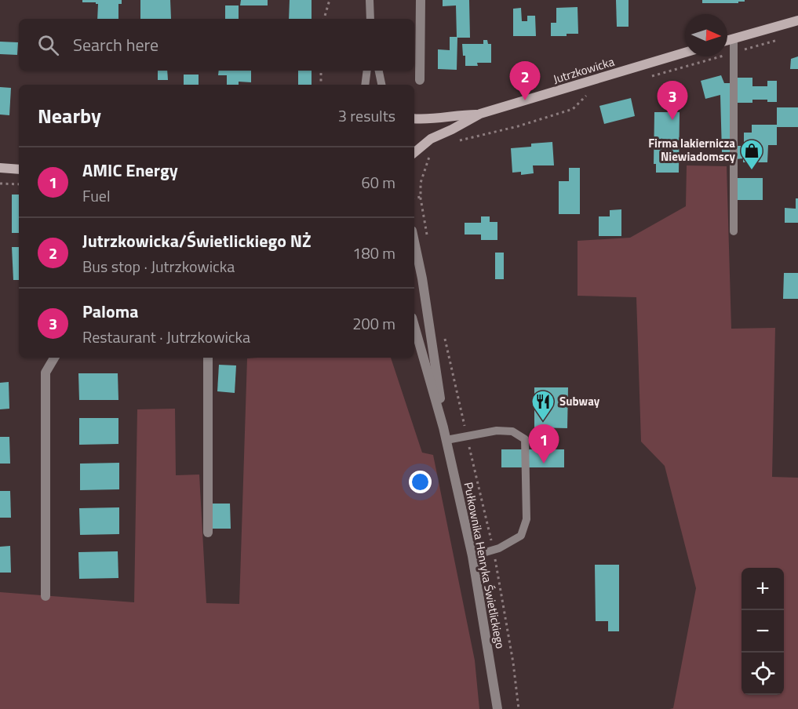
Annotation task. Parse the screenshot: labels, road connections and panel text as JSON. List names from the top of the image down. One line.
{"streets":{"main road":["Jutrzkowicka"],"street":["Pułkownika Henryka Świetlickiego"]},"places":{"shop":["Firma lakiernicza Niewiadomscy"],"restaurant":["Subway"]},"north":"right","page":{"search":"Search here","pins":["2","3","1"],"heading":["Nearby","3 results"],"list":[{"mark":"1","name":"AMIC Energy","note":"Fuel","value":"60 m"},{"mark":"2","name":"Jutrzkowicka/Świetlickiego NŻ","note":"Bus stop · Jutrzkowicka","value":"180 m"},{"mark":"3","name":"Paloma","note":"Restaurant · Jutrzkowicka","value":"200 m"}],"map_buttons":["+","−"]}}
